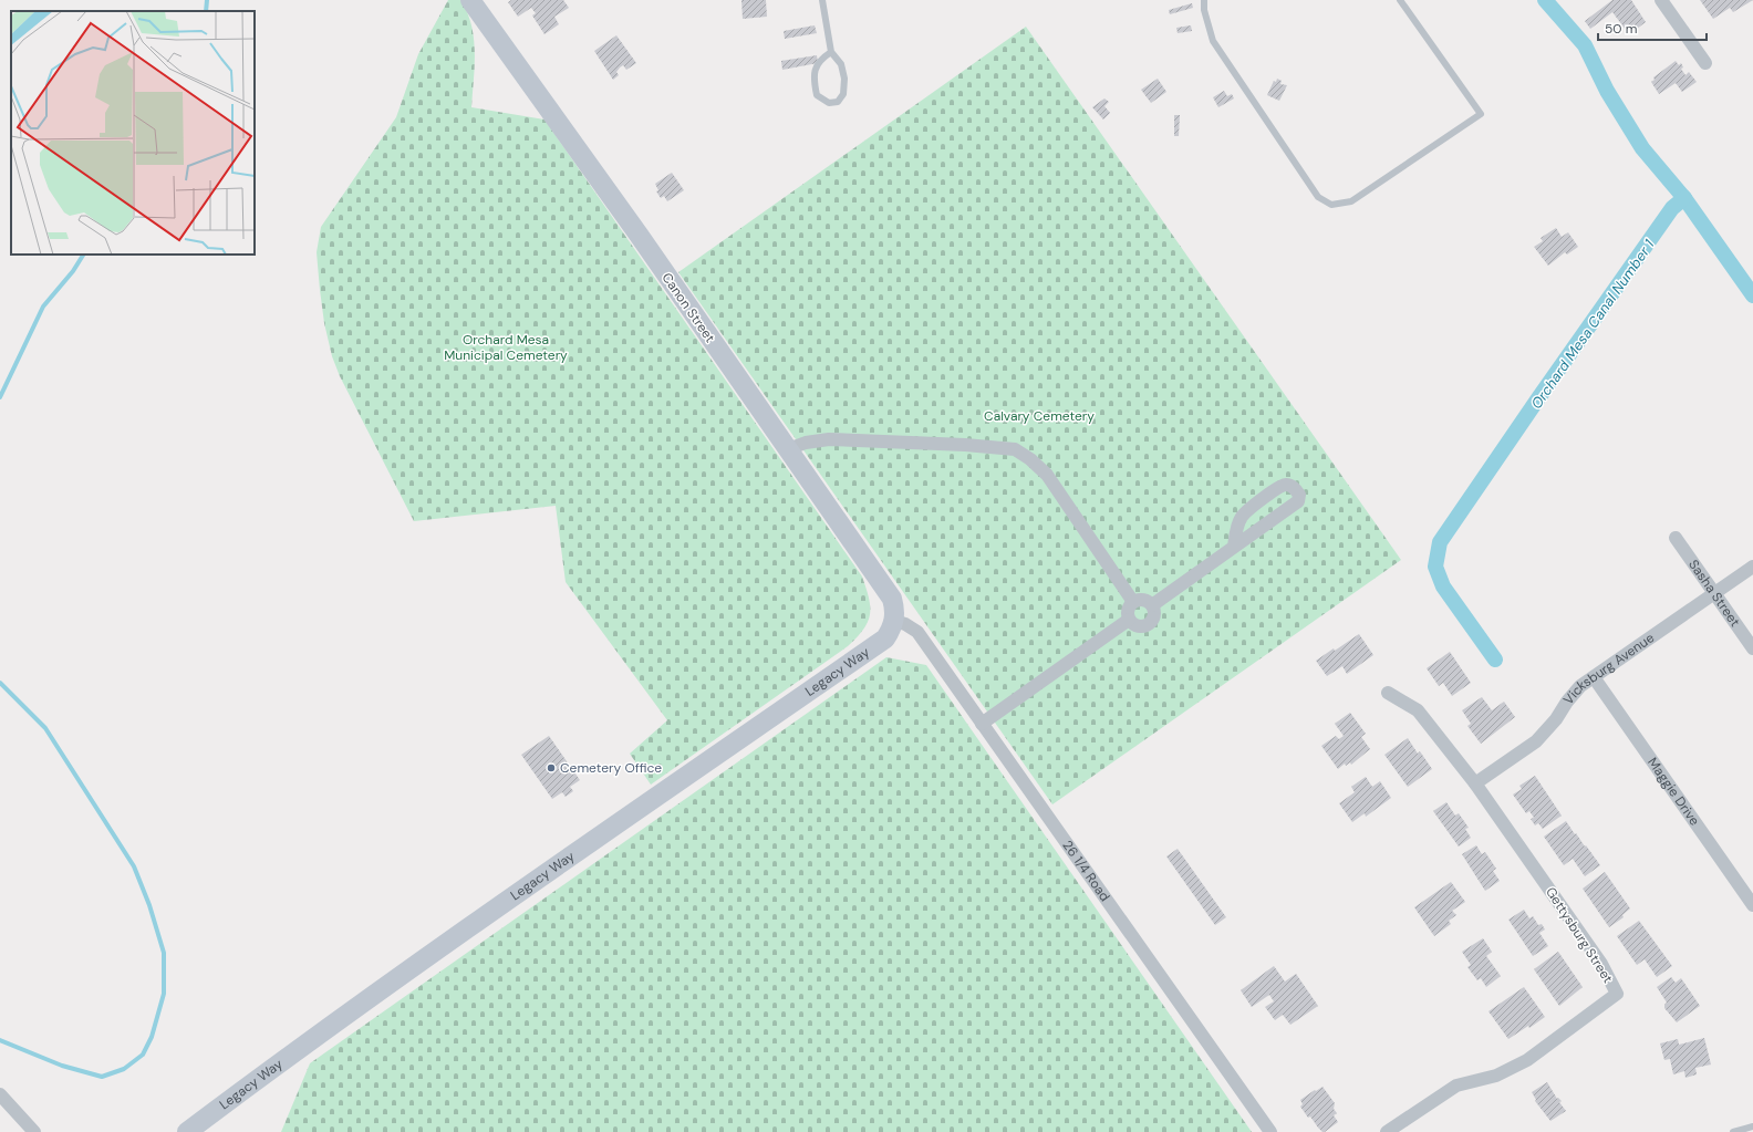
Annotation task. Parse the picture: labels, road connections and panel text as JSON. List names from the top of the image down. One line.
{"streets":{"street":["Canon Street","Sasha Street","Vicksburg Avenue","Legacy Way","Maggie Drive","26 1/4 Road","Gettysburg Street"]},"crossings":[["Canon Street","Legacy Way"],["Canon Street","26 1/4 Road"],["Sasha Street","Vicksburg Avenue"],["Vicksburg Avenue","Maggie Drive"],["Vicksburg Avenue","Gettysburg Street"],["Legacy Way","26 1/4 Road"]],"water":["Orchard Mesa Canal Number 1"],"parks":["Orchard Mesa Municipal Cemetery","Calvary Cemetery"],"places":["Cemetery Office"],"scale_bar":"50 m"}
